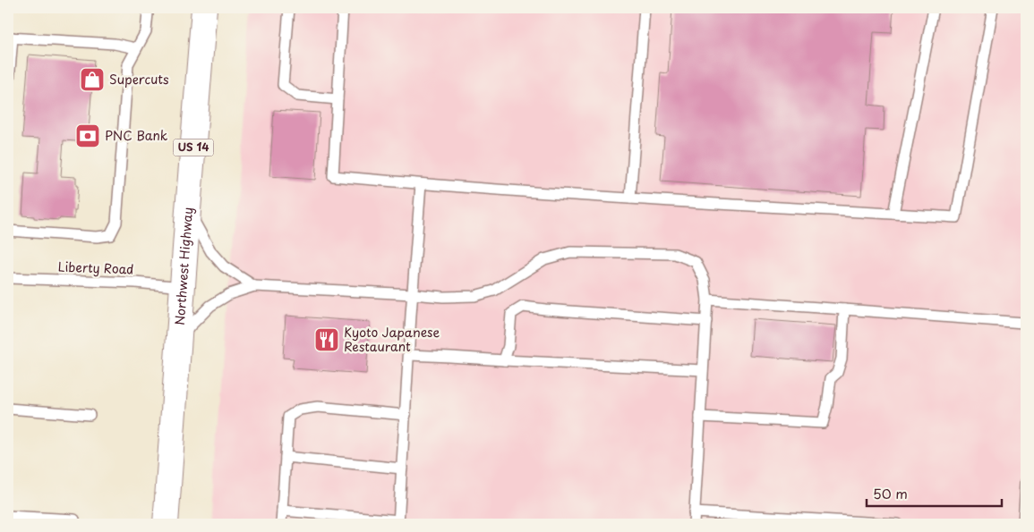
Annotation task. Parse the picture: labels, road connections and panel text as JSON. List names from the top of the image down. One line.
{"streets":{"main road":["US 14","Northwest Highway"],"lane":["Liberty Road"]},"crossings":[["Northwest Highway","Liberty Road"]],"places":{"shop":["Supercuts"],"bank":["PNC Bank"],"restaurant":["Kyoto Japanese Restaurant"]},"scale_bar":"50 m"}
